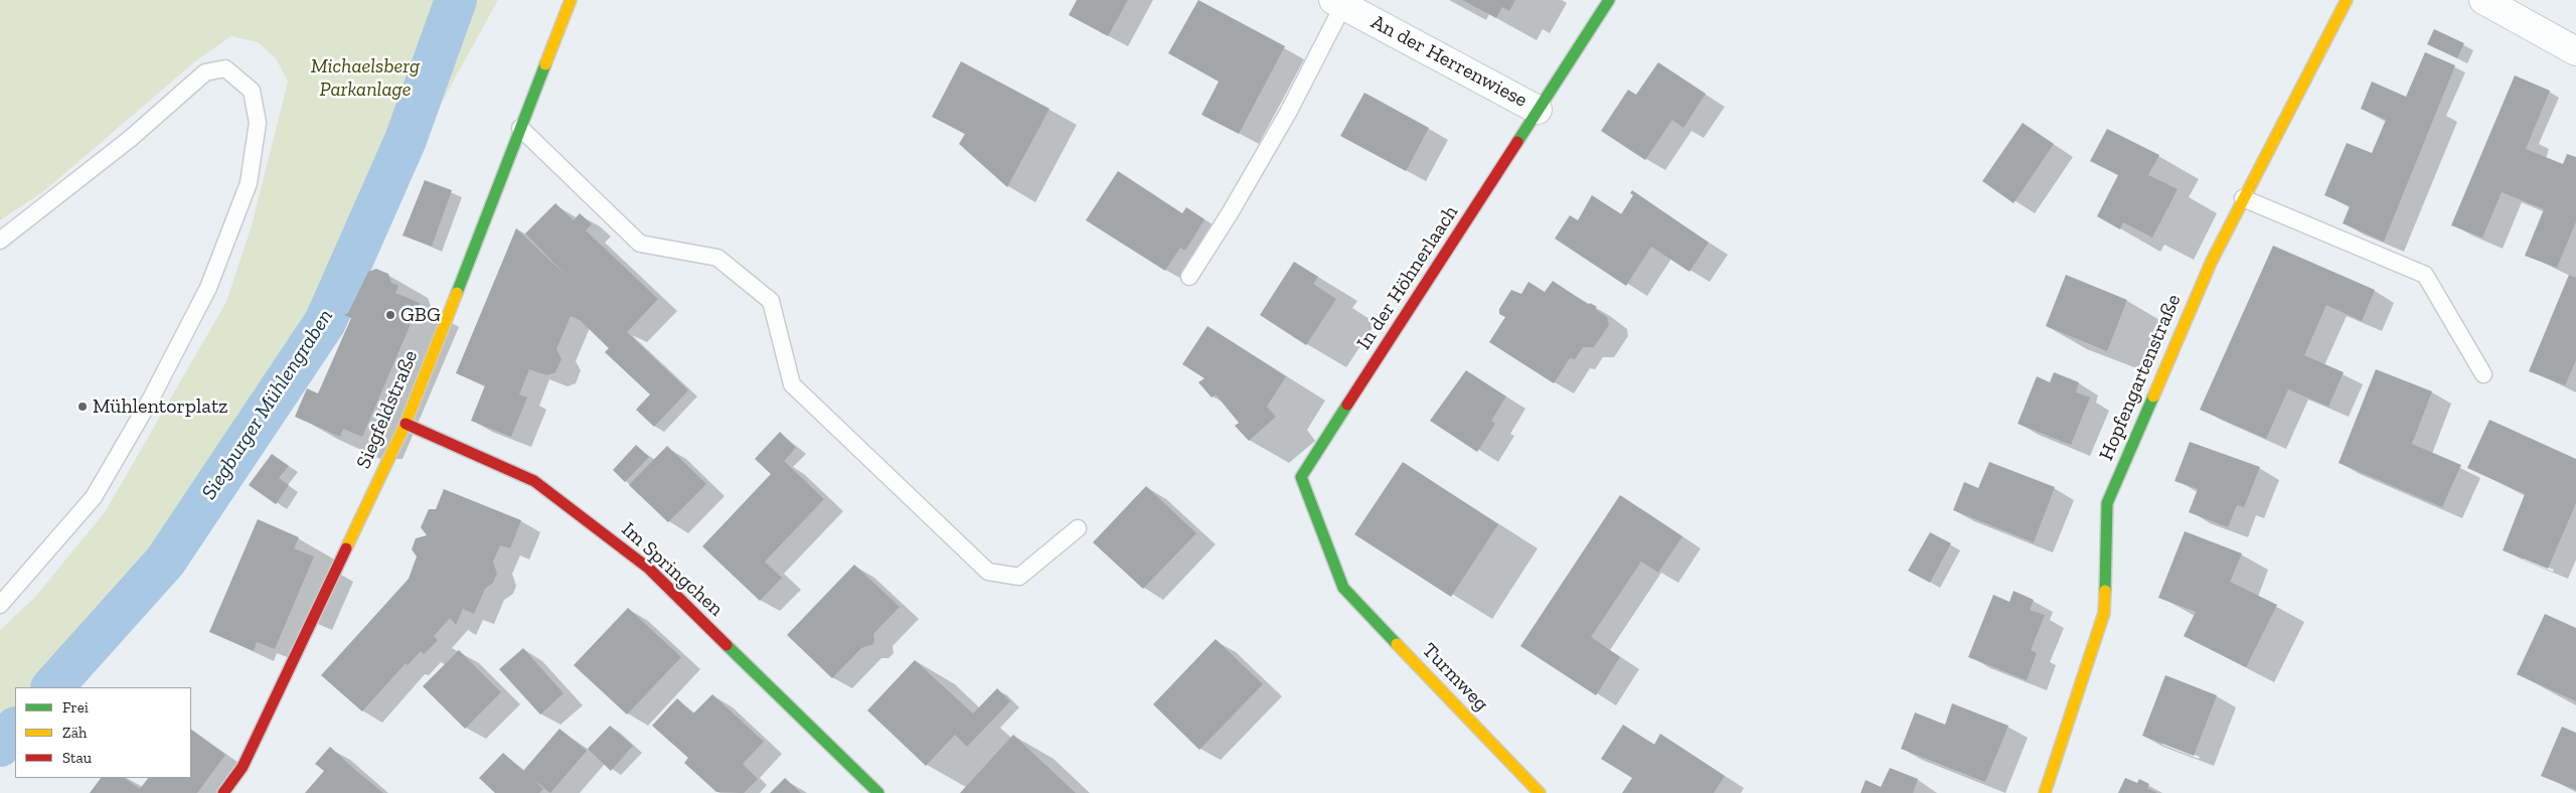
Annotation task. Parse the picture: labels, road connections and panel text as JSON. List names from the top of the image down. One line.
{"streets":{"street":["An der Herrenwiese","In der Höhnerlaach","Hopfengartenstraße","Siegfeldstraße","Im Springchen","Turmweg"]},"crossings":[["An der Herrenwiese","In der Höhnerlaach"],["In der Höhnerlaach","Turmweg"],["Siegfeldstraße","Im Springchen"]],"water":["Siegburger Mühlengraben"],"parks":["Michaelsberg Parkanlage"],"places":["GBG","Mühlentorplatz"],"legend":["Frei","Zäh","Stau"]}
